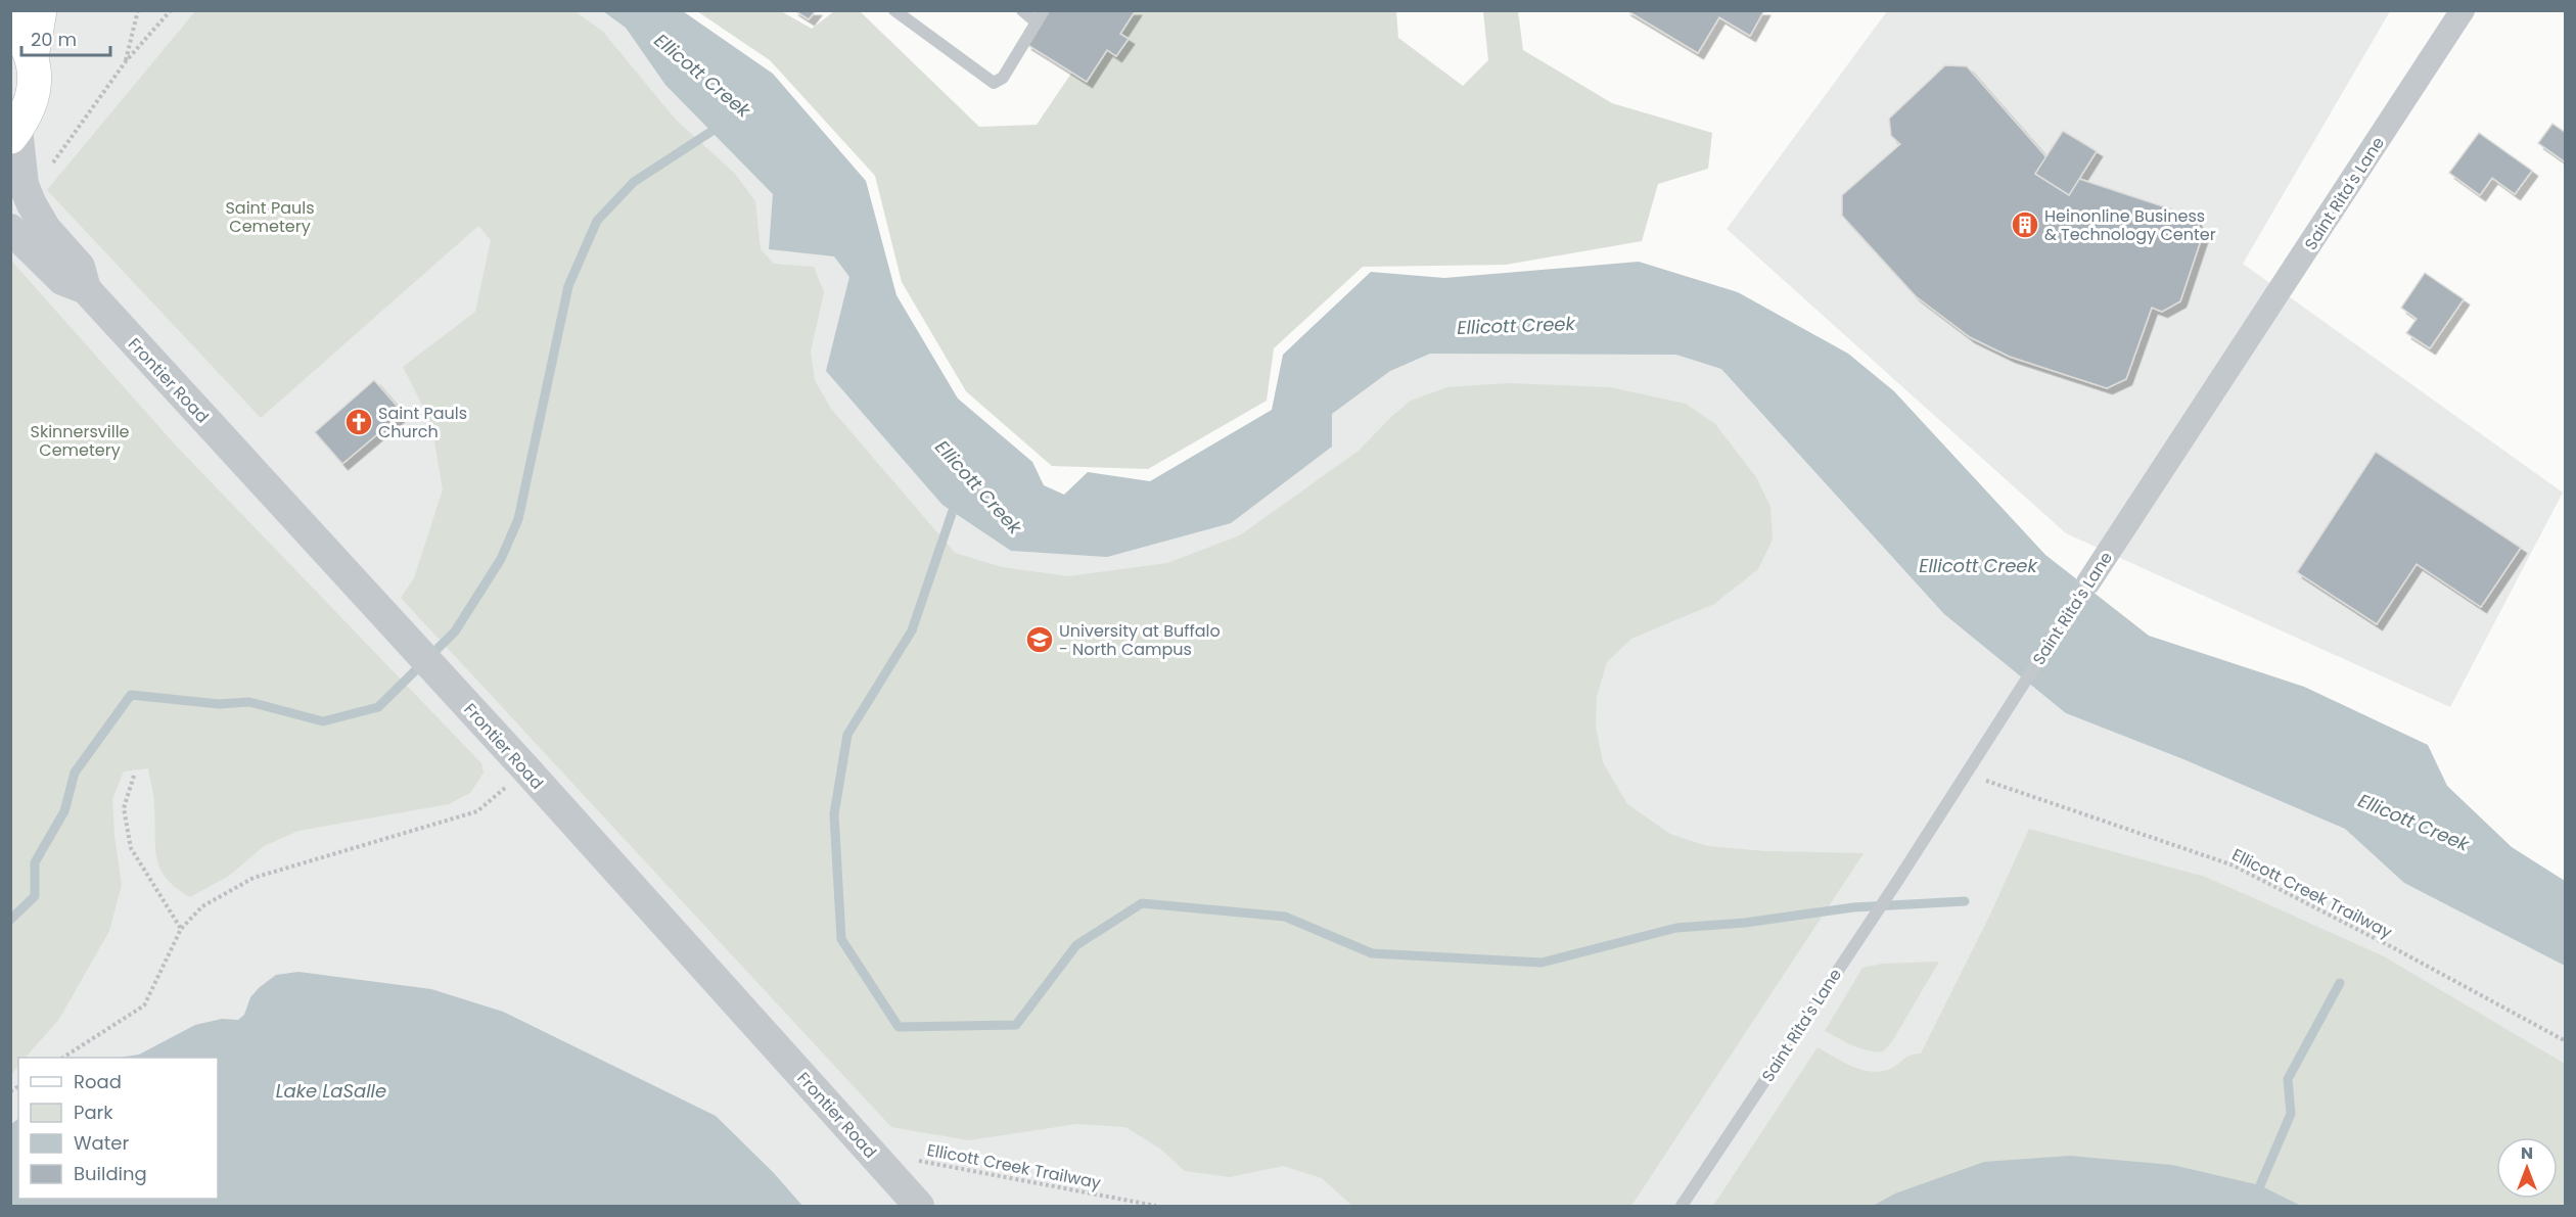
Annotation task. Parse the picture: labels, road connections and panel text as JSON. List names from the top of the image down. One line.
{"streets":{"street":["Saint Rita's Lane","Frontier Road"],"path":["Ellicott Creek Trailway"]},"crossings":[["Saint Rita's Lane","Ellicott Creek Trailway"]],"water":["Ellicott Creek","Lake LaSalle"],"parks":["Saint Pauls Cemetery","Skinnersville Cemetery"],"places":{"building":["Heinonline Business & Technology Center"],"church":["Saint Pauls Church"],"school or university":["University at Buffalo - North Campus"]},"legend":["Road","Park","Water","Building"],"scale_bar":"20 m","north":"top"}
